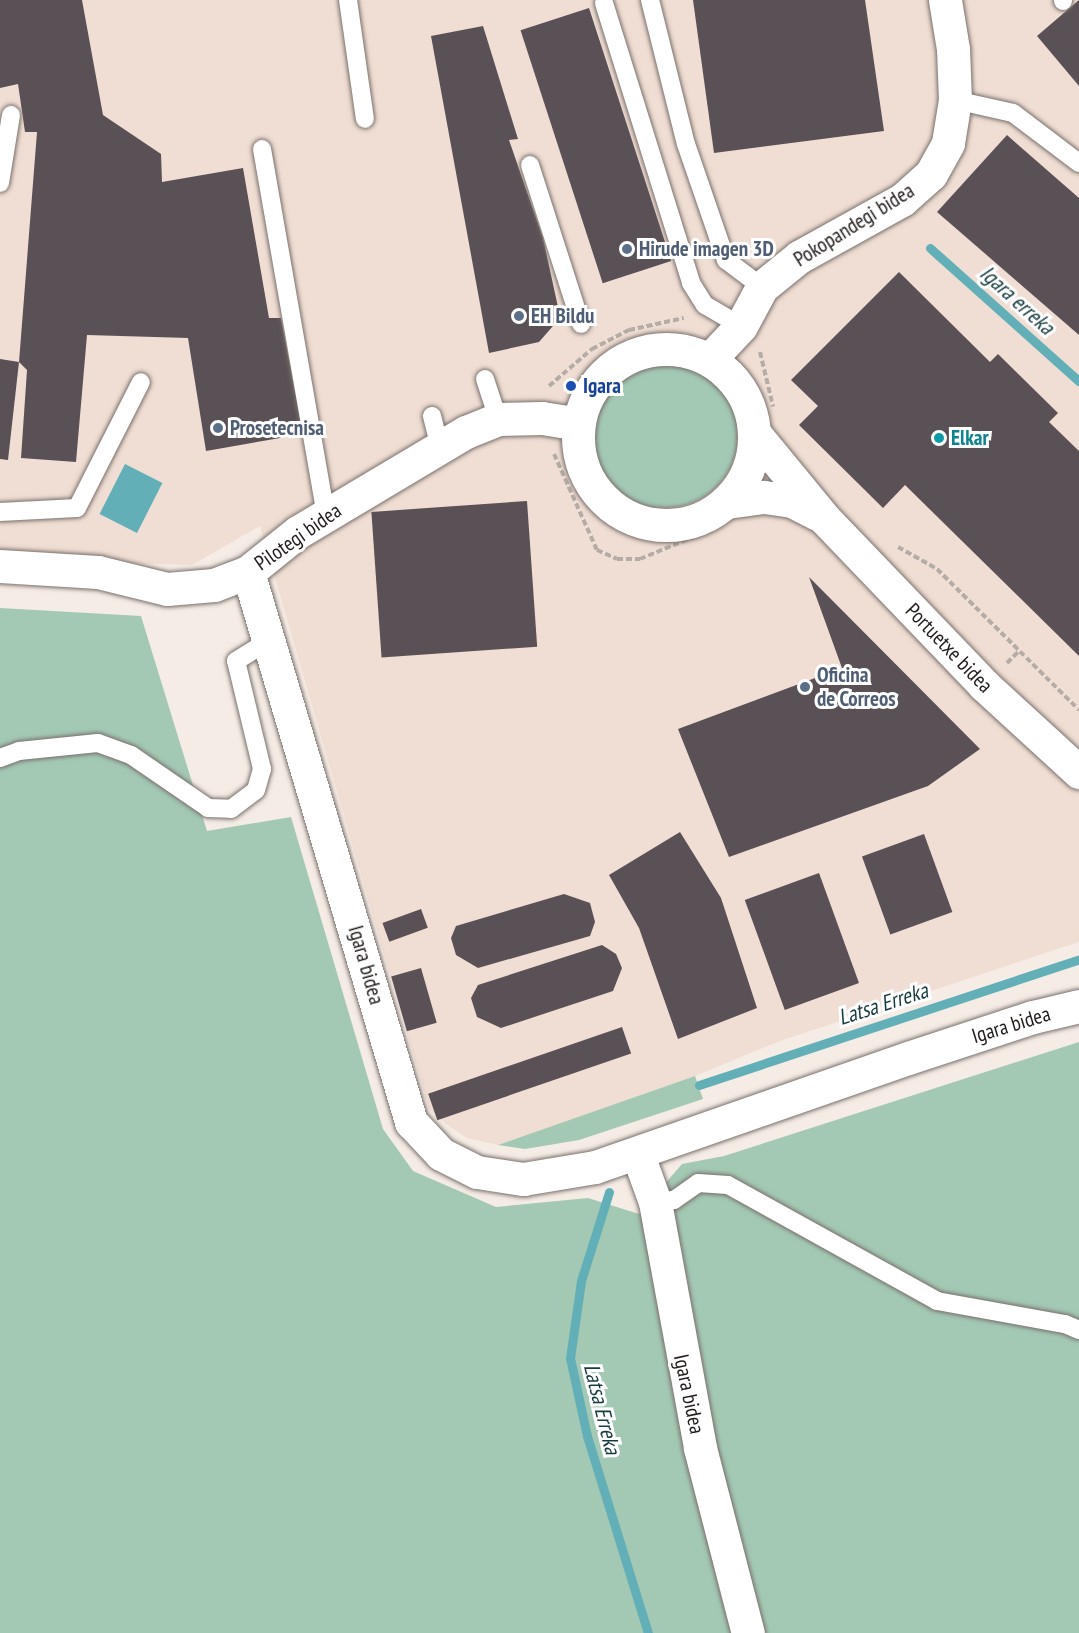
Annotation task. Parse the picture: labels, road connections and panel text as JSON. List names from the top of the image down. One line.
{"streets":{"street":["Pokopandegi bidea","Pilotegi bidea","Portuetxe bidea","Igara bidea"]},"crossings":[["Pokopandegi bidea","Pilotegi bidea"],["Pokopandegi bidea","Portuetxe bidea"],["Pilotegi bidea","Portuetxe bidea"],["Pilotegi bidea","Igara bidea"]],"water":["Igara erreka","Latsa Erreka"],"places":["Hirude imagen 3D","EH Bildu","Igara","Prosetecnisa","Elkar","Oficina de Correos"]}
